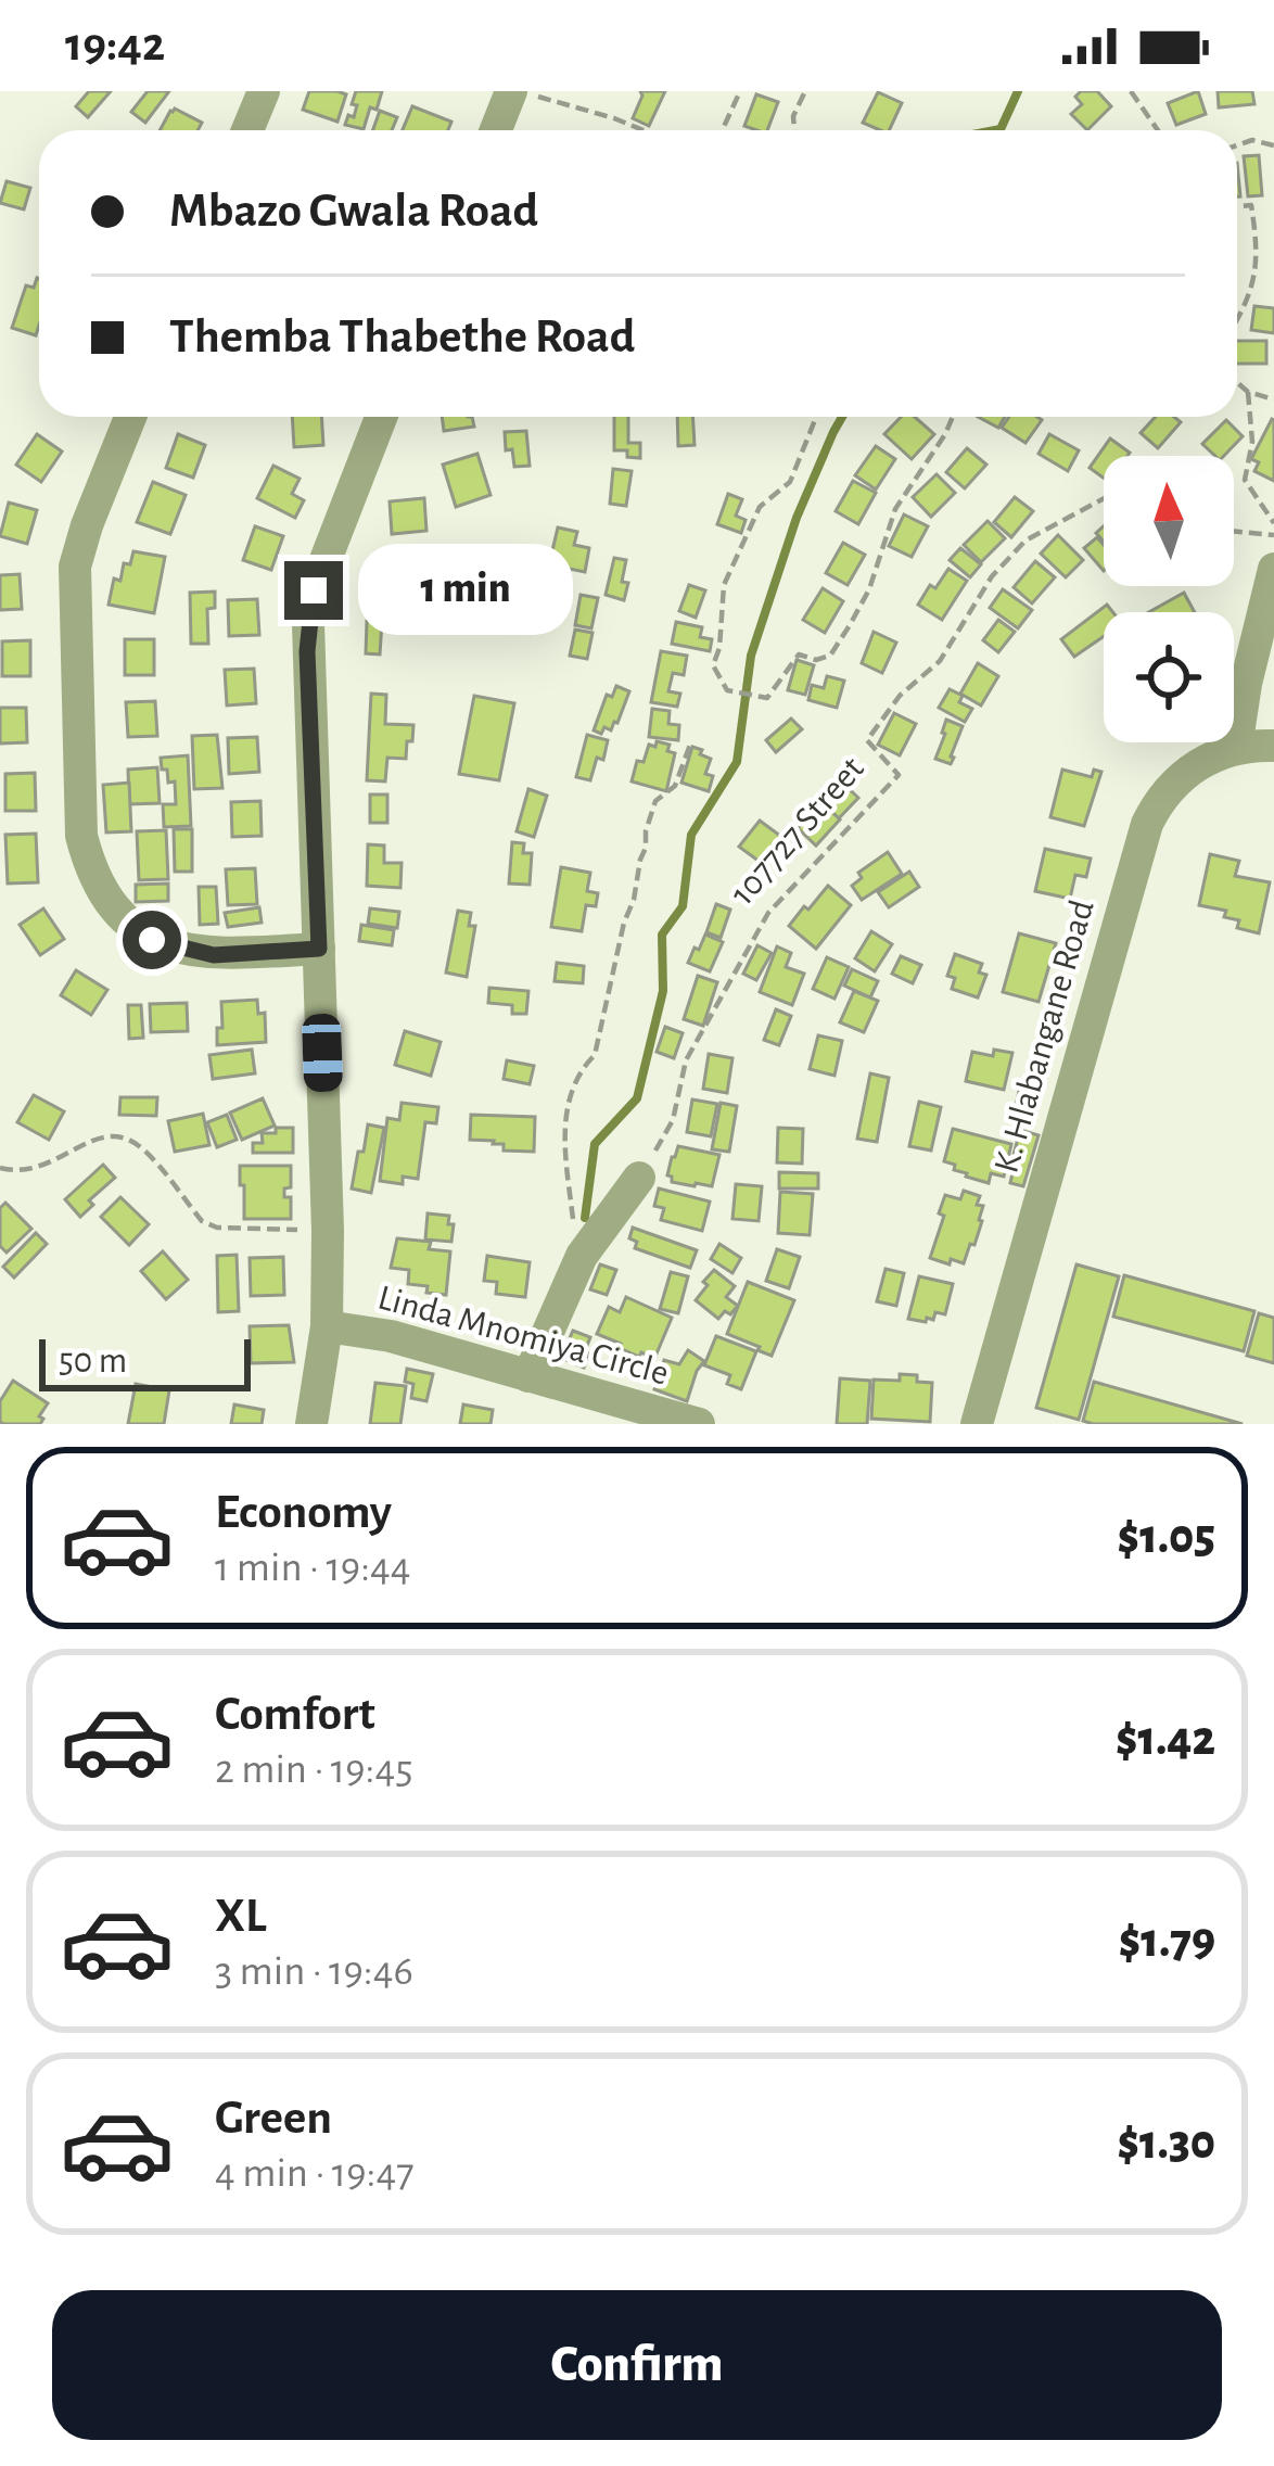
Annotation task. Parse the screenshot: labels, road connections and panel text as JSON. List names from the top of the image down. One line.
{"streets":{"street":["K. Hlabangane Road","Linda Mnomiya Circle"],"path":["107727 Street"]},"scale_bar":"50 m","north":"top","page":{"status":"19:42","banner":["Mbazo Gwala Road","Themba Thabethe Road"],"bubble":"1 min","scale":"50 m","list":[{"name":"Economy","note":"1 min · 19:44","value":"$1.05"},{"name":"Comfort","note":"2 min · 19:45","value":"$1.42"},{"name":"XL","note":"3 min · 19:46","value":"$1.79"},{"name":"Green","note":"4 min · 19:47","value":"$1.30"}],"buttons":"Confirm"}}
